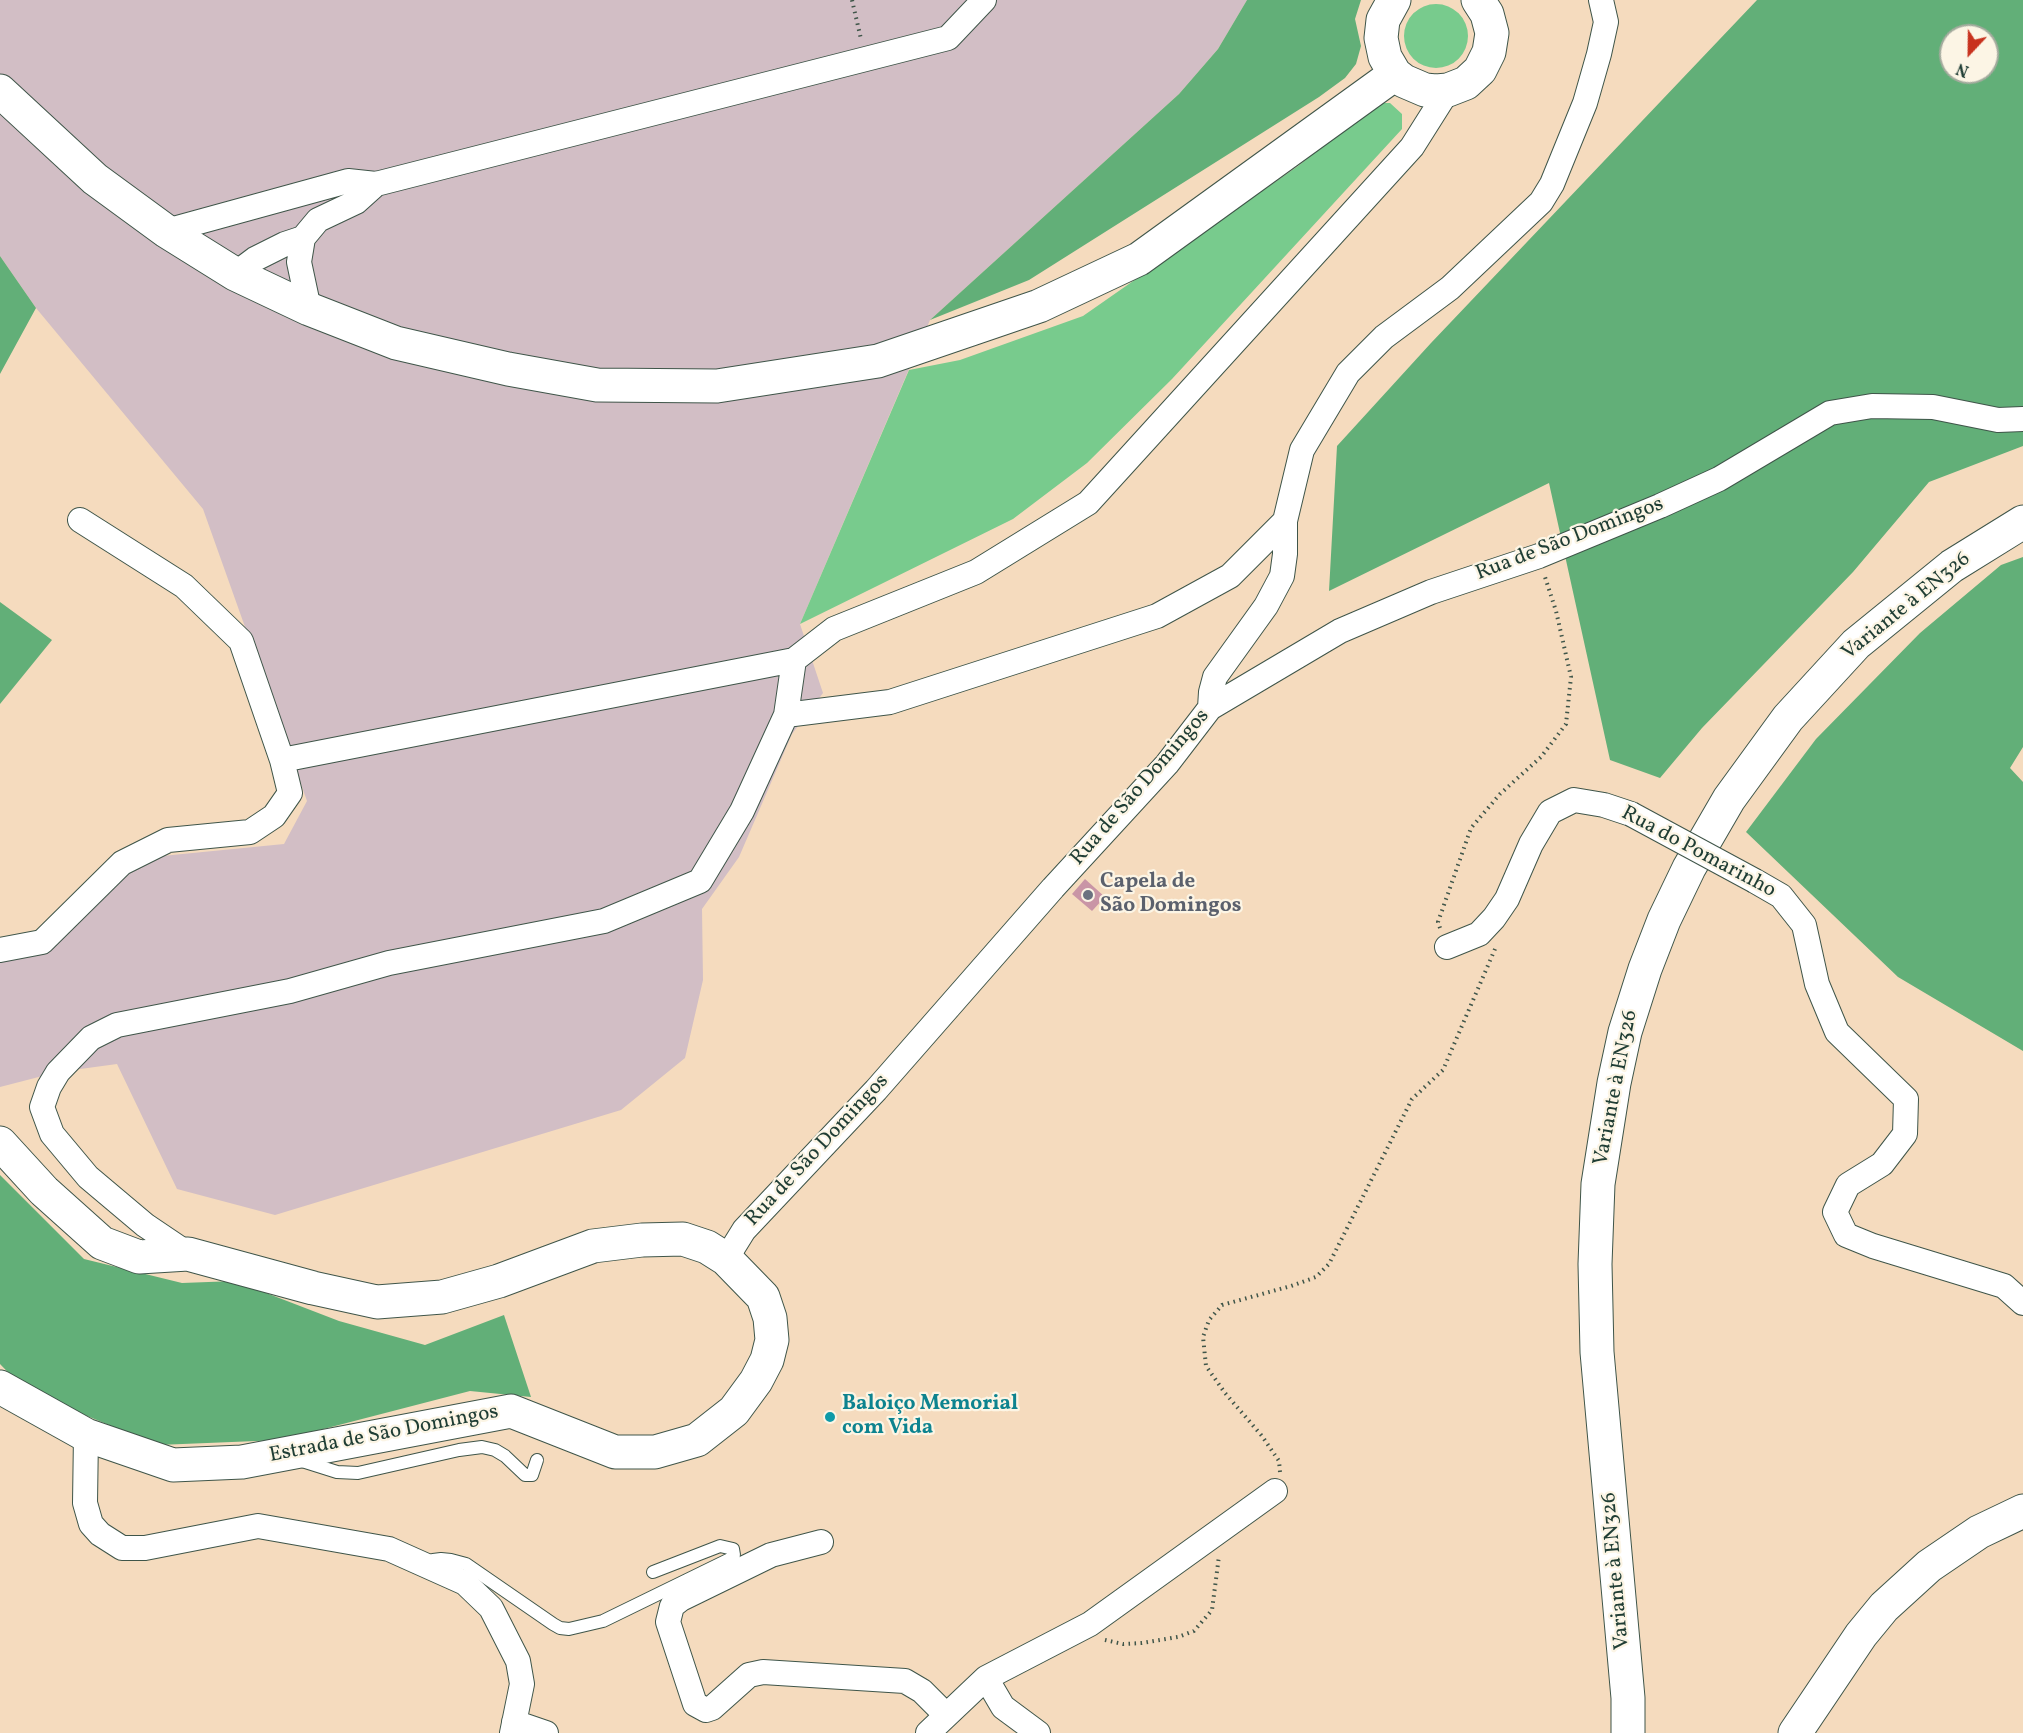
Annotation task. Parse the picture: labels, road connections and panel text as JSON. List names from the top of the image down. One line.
{"streets":{"main road":["Variante à EN326","Estrada de São Domingos"],"street":["Rua de São Domingos","Rua do Pomarinho"]},"crossings":[["Rua de São Domingos","Estrada de São Domingos"]],"places":["Capela de São Domingos","Baloiço Memorial com Vida"],"north":"bottom"}
